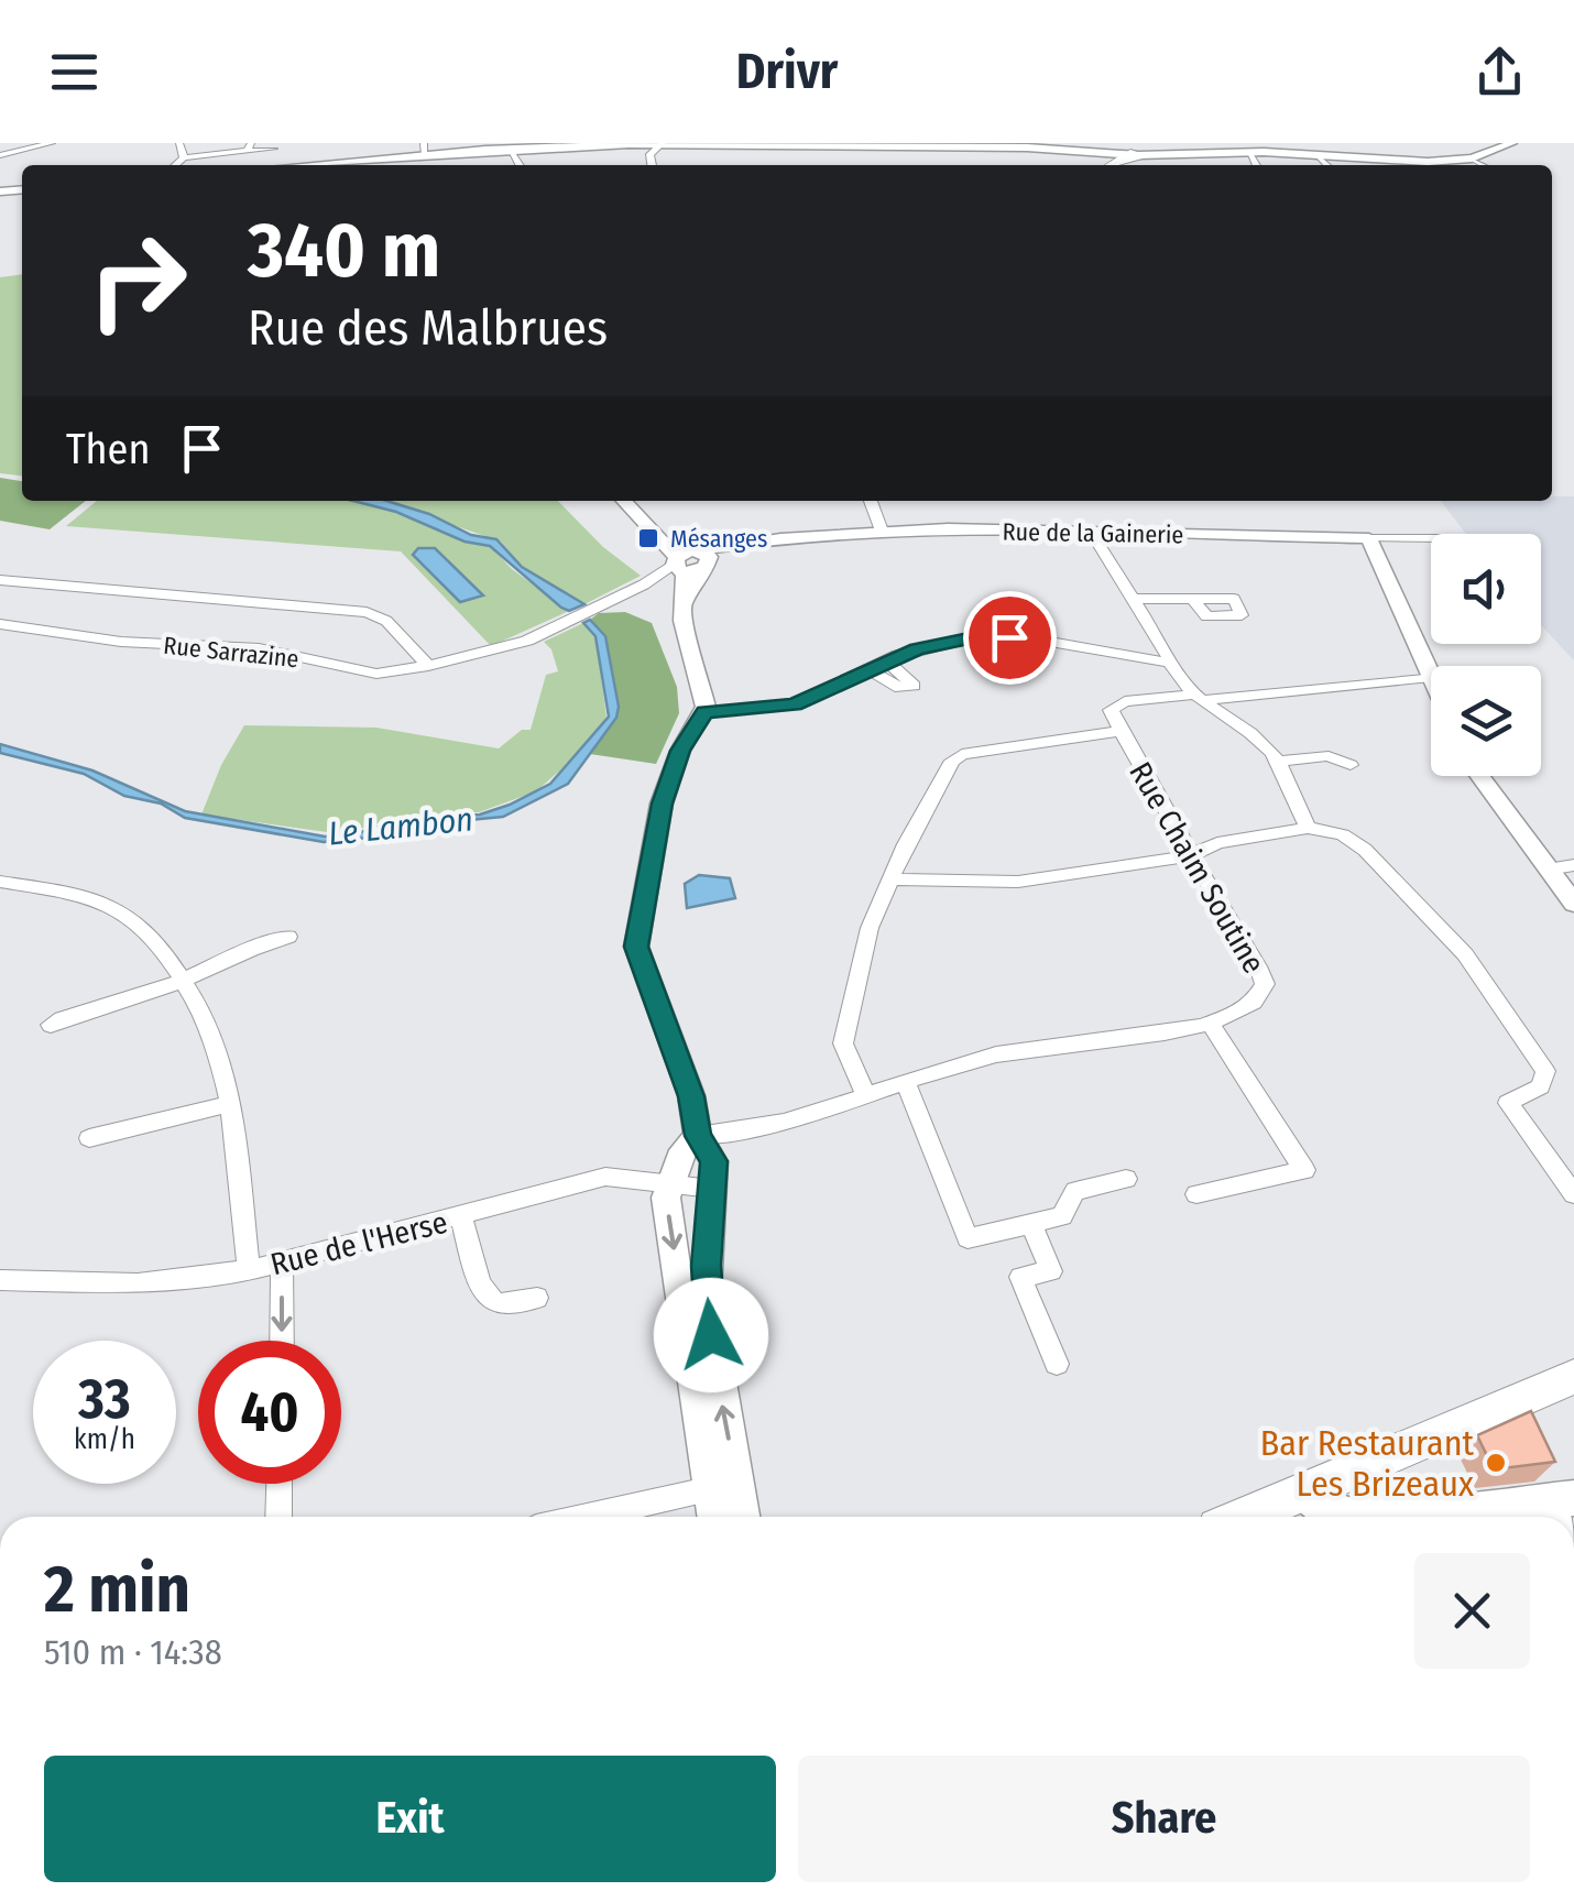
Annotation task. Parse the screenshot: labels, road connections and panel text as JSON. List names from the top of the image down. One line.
{"streets":{"street":["Rue de la Gainerie","Rue Sarrazine","Rue Chaim Soutine","Rue de l'Herse"]},"crossings":[["Rue de la Gainerie","Rue Sarrazine"]],"water":["Le Lambon"],"places":{"transit":["Mésanges"],"other":["Bar Restaurant Les Brizeaux"]},"page":{"header":"Drivr","turn":["340 m","Rue des Malbrues"],"then":"Then","speed":"33 km/h","limit":"40","heading":["2 min","510 m · 14:38"],"buttons":["Exit","Share"]}}
